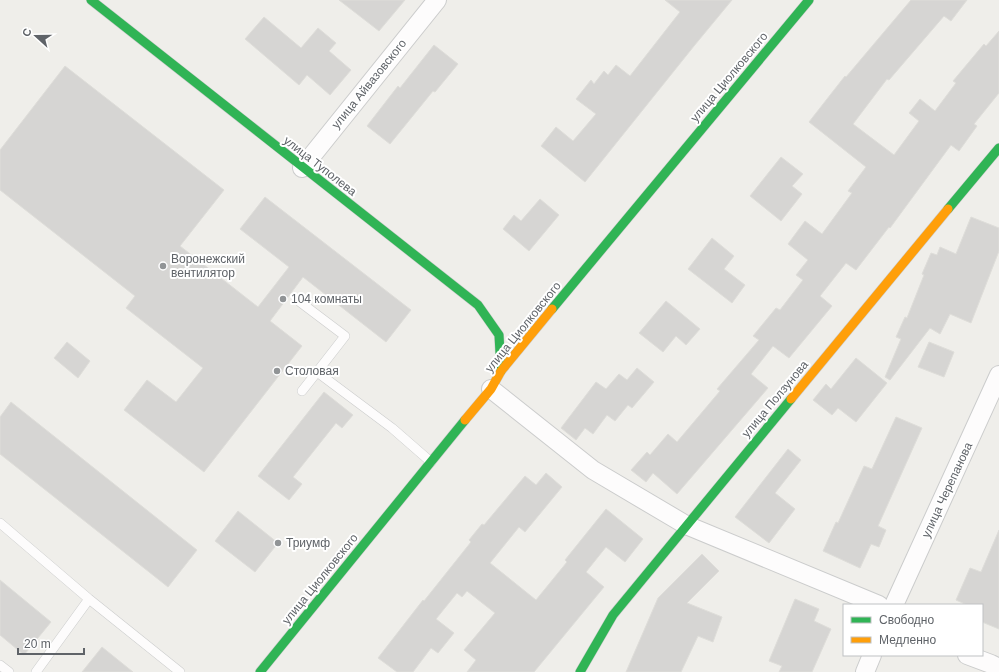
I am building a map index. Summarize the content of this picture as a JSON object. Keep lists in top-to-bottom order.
{
  "streets": {
    "street": [
      "улица Циолковского",
      "улица Айвазовского",
      "улица Туполева",
      "улица Ползунова",
      "улица Черепанова"
    ]
  },
  "crossings": [
    ["улица Циолковского", "улица Туполева"],
    ["улица Айвазовского", "улица Туполева"]
  ],
  "places": [
    "Воронежский вентилятор",
    "104 комнаты",
    "Столовая",
    "Триумф"
  ],
  "legend": ["Свободно", "Медленно"],
  "scale_bar": "20 m",
  "north": "left"
}
